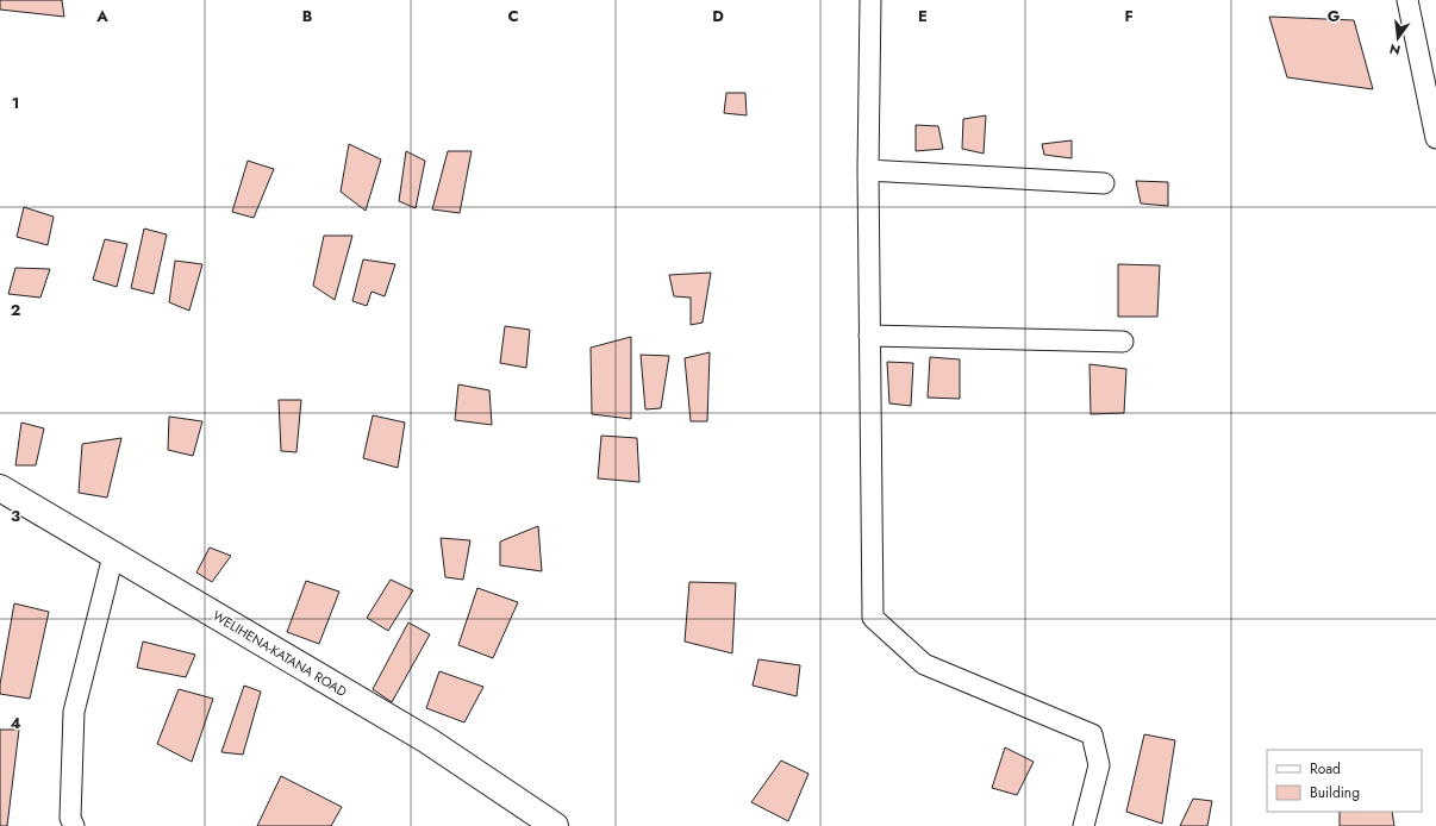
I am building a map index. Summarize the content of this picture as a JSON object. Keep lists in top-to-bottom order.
{
  "streets": {
    "main road": ["WELIHENA-KATANA ROAD"]
  },
  "legend": ["Road", "Building"],
  "north": "bottom",
  "grid": {
    "columns": [
      "A",
      "B",
      "C",
      "D",
      "E",
      "F",
      "G"
    ],
    "rows": [
      "1",
      "2",
      "3",
      "4"
    ]
  }
}
